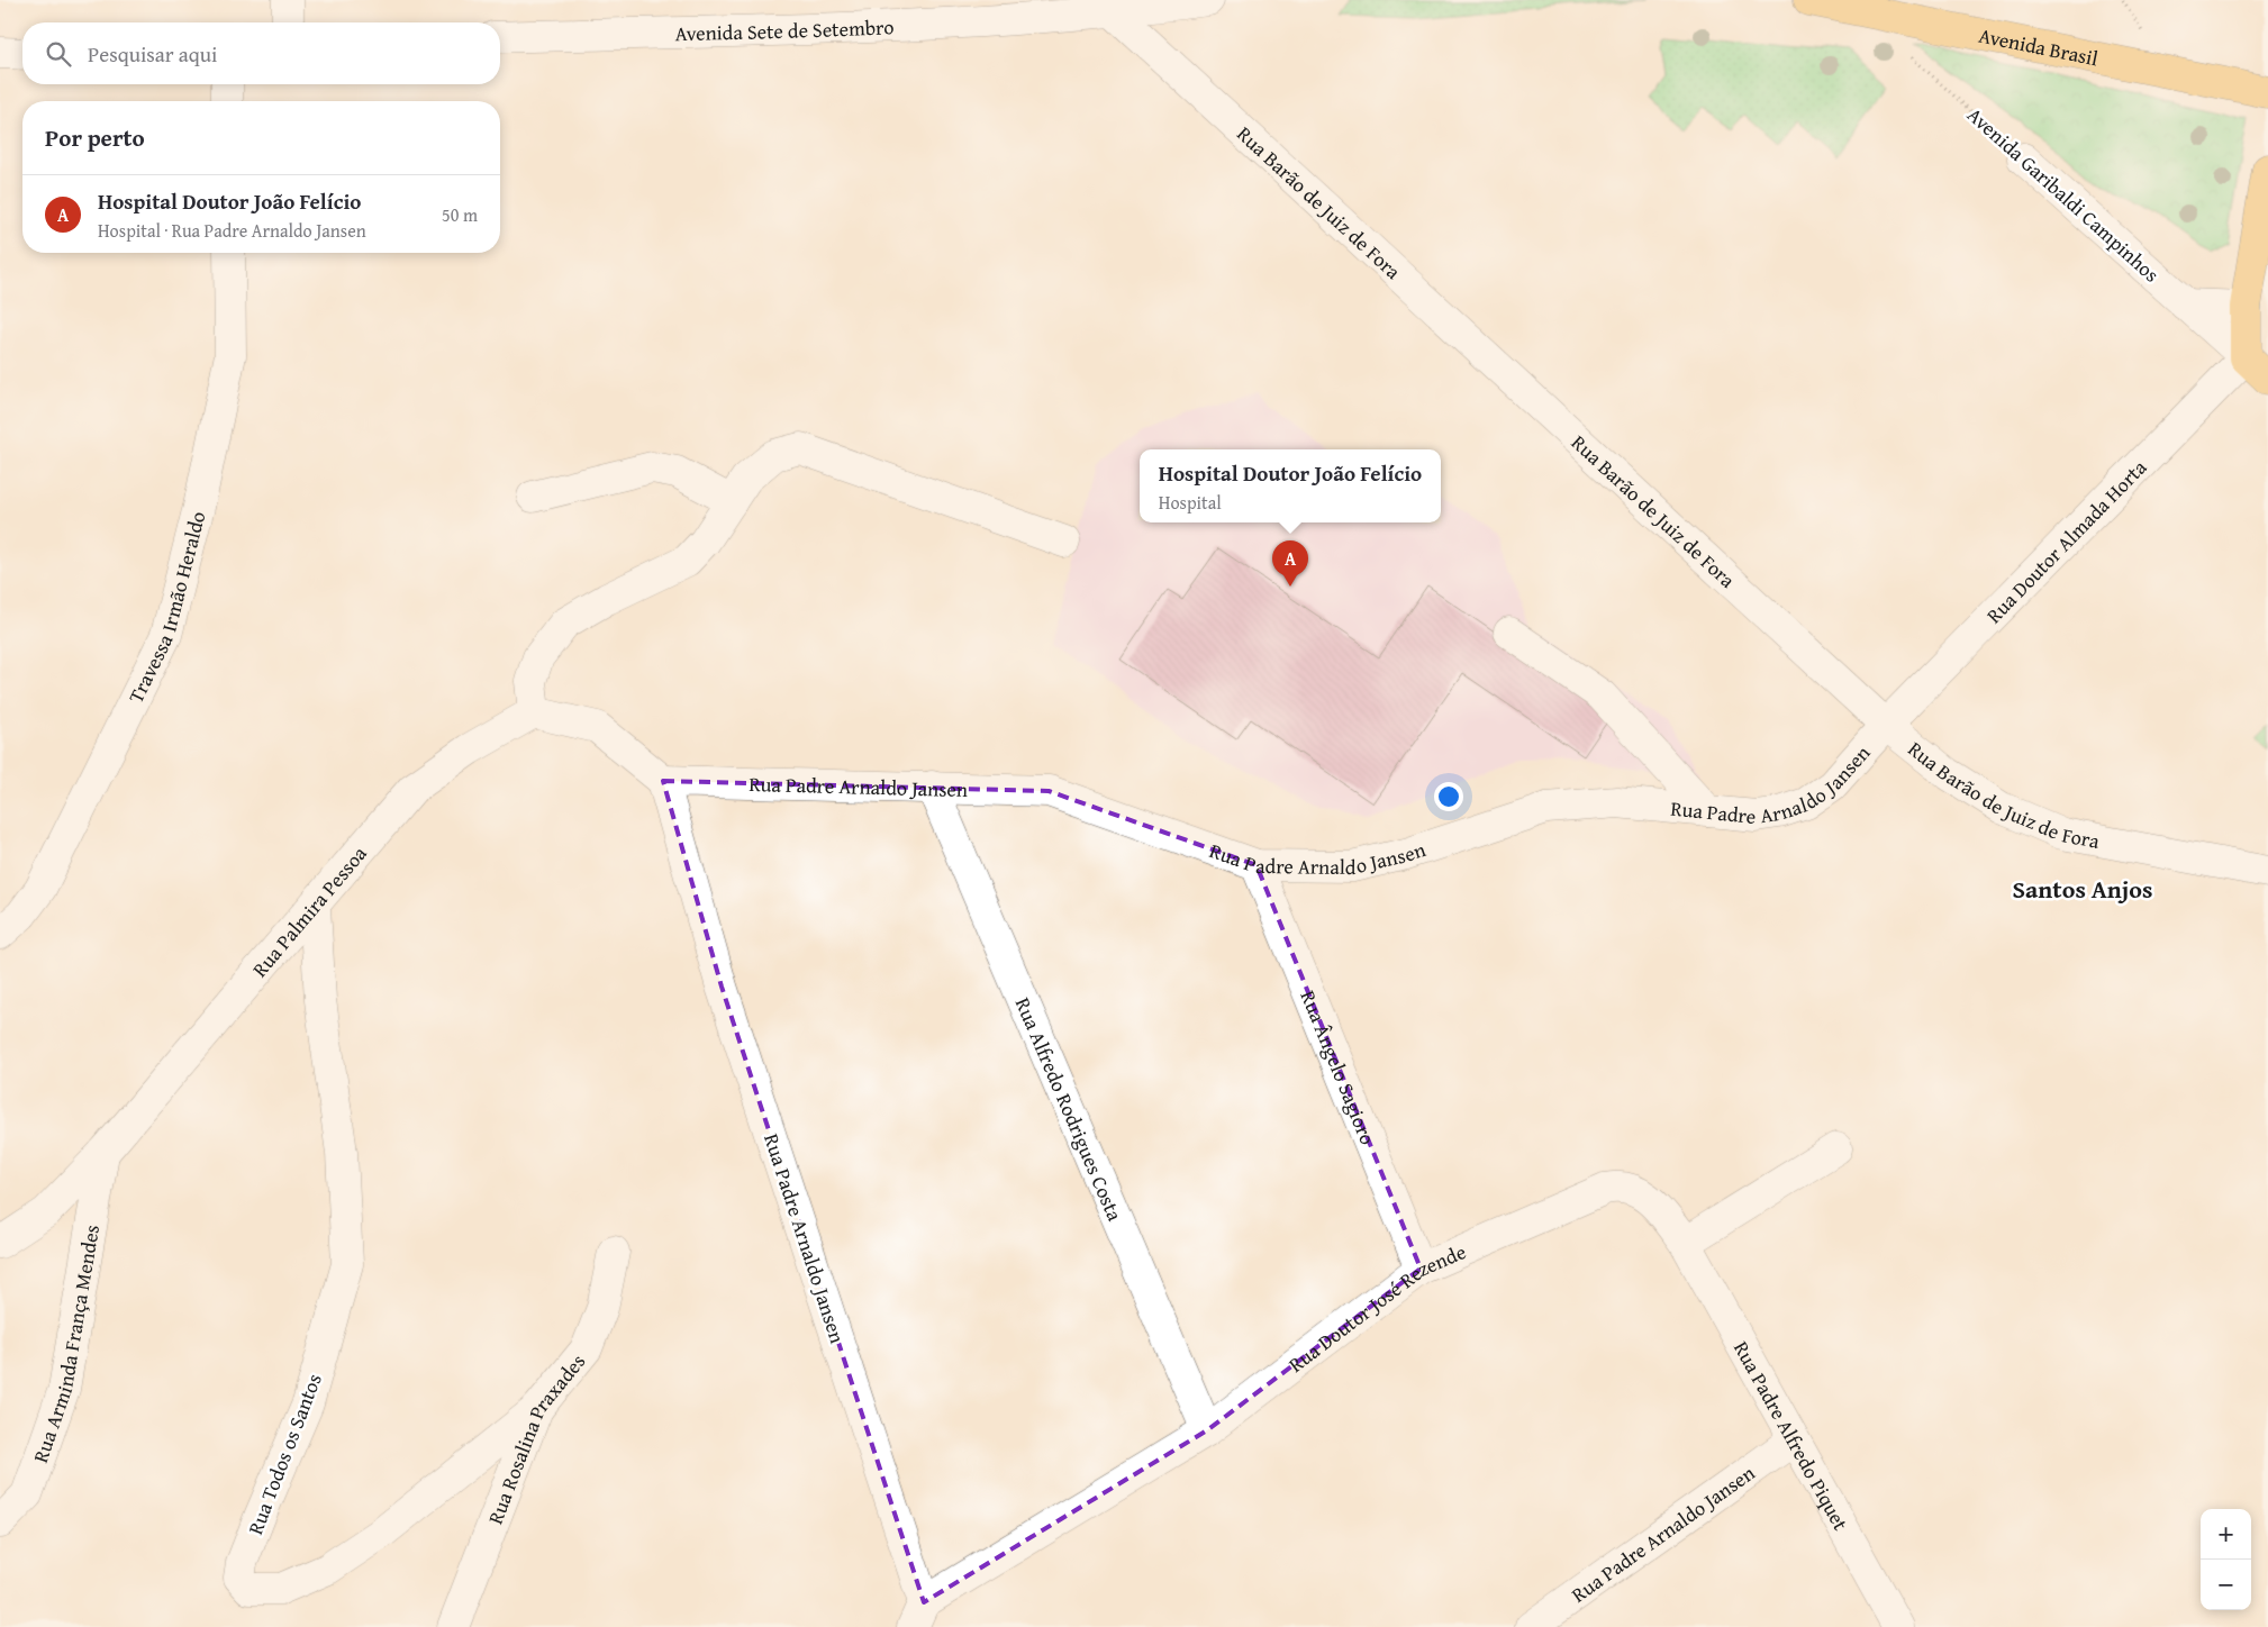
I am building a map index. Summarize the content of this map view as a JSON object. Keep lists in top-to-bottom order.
{
  "streets": {
    "main road": ["Avenida Brasil", "Avenida Garibaldi Campinhos"],
    "street": [
      "Avenida Sete de Setembro",
      "Rua Barão de Juiz de Fora",
      "Rua Doutor Almada Horta",
      "Travessa Irmão Heraldo",
      "Rua Padre Arnaldo Jansen",
      "Rua Palmira Pessoa",
      "Rua Ângelo Sagioro",
      "Rua Alfredo Rodrigues Costa",
      "Rua Doutor José Rezende",
      "Rua Arminda França Mendes",
      "Rua Padre Alfredo Piquet",
      "Rua Rosalina Praxades",
      "Rua Todos os Santos"
    ]
  },
  "crossings": [
    ["Avenida Sete de Setembro", "Rua Barão de Juiz de Fora"],
    ["Avenida Garibaldi Campinhos", "Rua Doutor Almada Horta"],
    ["Rua Barão de Juiz de Fora", "Rua Doutor Almada Horta"],
    ["Rua Barão de Juiz de Fora", "Rua Padre Arnaldo Jansen"],
    ["Rua Doutor Almada Horta", "Rua Padre Arnaldo Jansen"],
    ["Rua Padre Arnaldo Jansen", "Rua Ângelo Sagioro"],
    ["Rua Padre Arnaldo Jansen", "Rua Alfredo Rodrigues Costa"],
    ["Rua Padre Arnaldo Jansen", "Rua Doutor José Rezende"],
    ["Rua Padre Arnaldo Jansen", "Rua Padre Alfredo Piquet"],
    ["Rua Palmira Pessoa", "Rua Arminda França Mendes"],
    ["Rua Palmira Pessoa", "Rua Todos os Santos"],
    ["Rua Ângelo Sagioro", "Rua Doutor José Rezende"],
    ["Rua Alfredo Rodrigues Costa", "Rua Doutor José Rezende"],
    ["Rua Doutor José Rezende", "Rua Padre Alfredo Piquet"],
    ["Rua Rosalina Praxades", "Rua Todos os Santos"]
  ],
  "districts": ["Santos Anjos"],
  "page": {
    "search": "Pesquisar aqui",
    "heading": "Por perto",
    "list": [
      {
        "mark": "A",
        "name": "Hospital Doutor João Felício",
        "note": "Hospital · Rua Padre Arnaldo Jansen",
        "value": "50 m"
      }
    ],
    "popup": ["Hospital Doutor João Felício", "Hospital"],
    "pins": "A",
    "map_buttons": ["+", "−"]
  }
}
